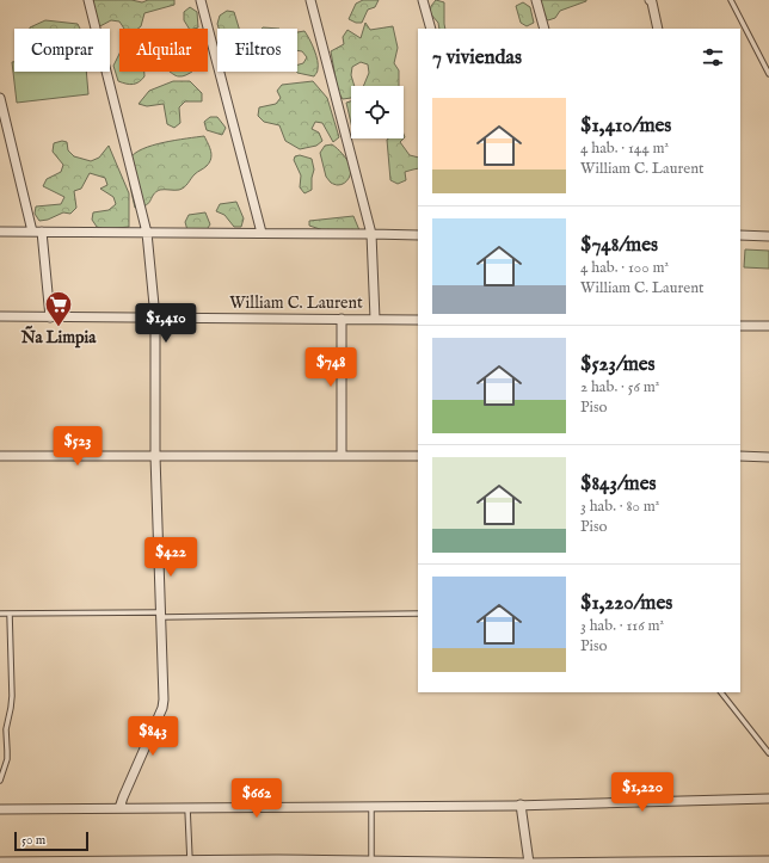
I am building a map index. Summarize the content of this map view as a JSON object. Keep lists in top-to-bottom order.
{
  "streets": {
    "street": ["William C. Laurent"]
  },
  "places": {
    "supermarket": ["Ña Limpia"]
  },
  "scale_bar": "50 m",
  "page": {
    "chip": ["Comprar", "Alquilar", "Filtros"],
    "heading": "7 viviendas",
    "list": [
      {
        "name": "$1,410/mes",
        "note": "4 hab. · 144 m² · William C. Laurent"
      },
      {
        "name": "$748/mes",
        "note": "4 hab. · 100 m² · William C. Laurent"
      },
      {
        "name": "$523/mes",
        "note": "2 hab. · 56 m² · Piso"
      },
      {
        "name": "$843/mes",
        "note": "3 hab. · 80 m² · Piso"
      },
      {
        "name": "$1,220/mes",
        "note": "3 hab. · 116 m² · Piso"
      }
    ],
    "price": [
      "$1,410",
      "$748",
      "$523",
      "$422",
      "$843",
      "$1,220",
      "$662"
    ],
    "scale": "50 m"
  }
}
